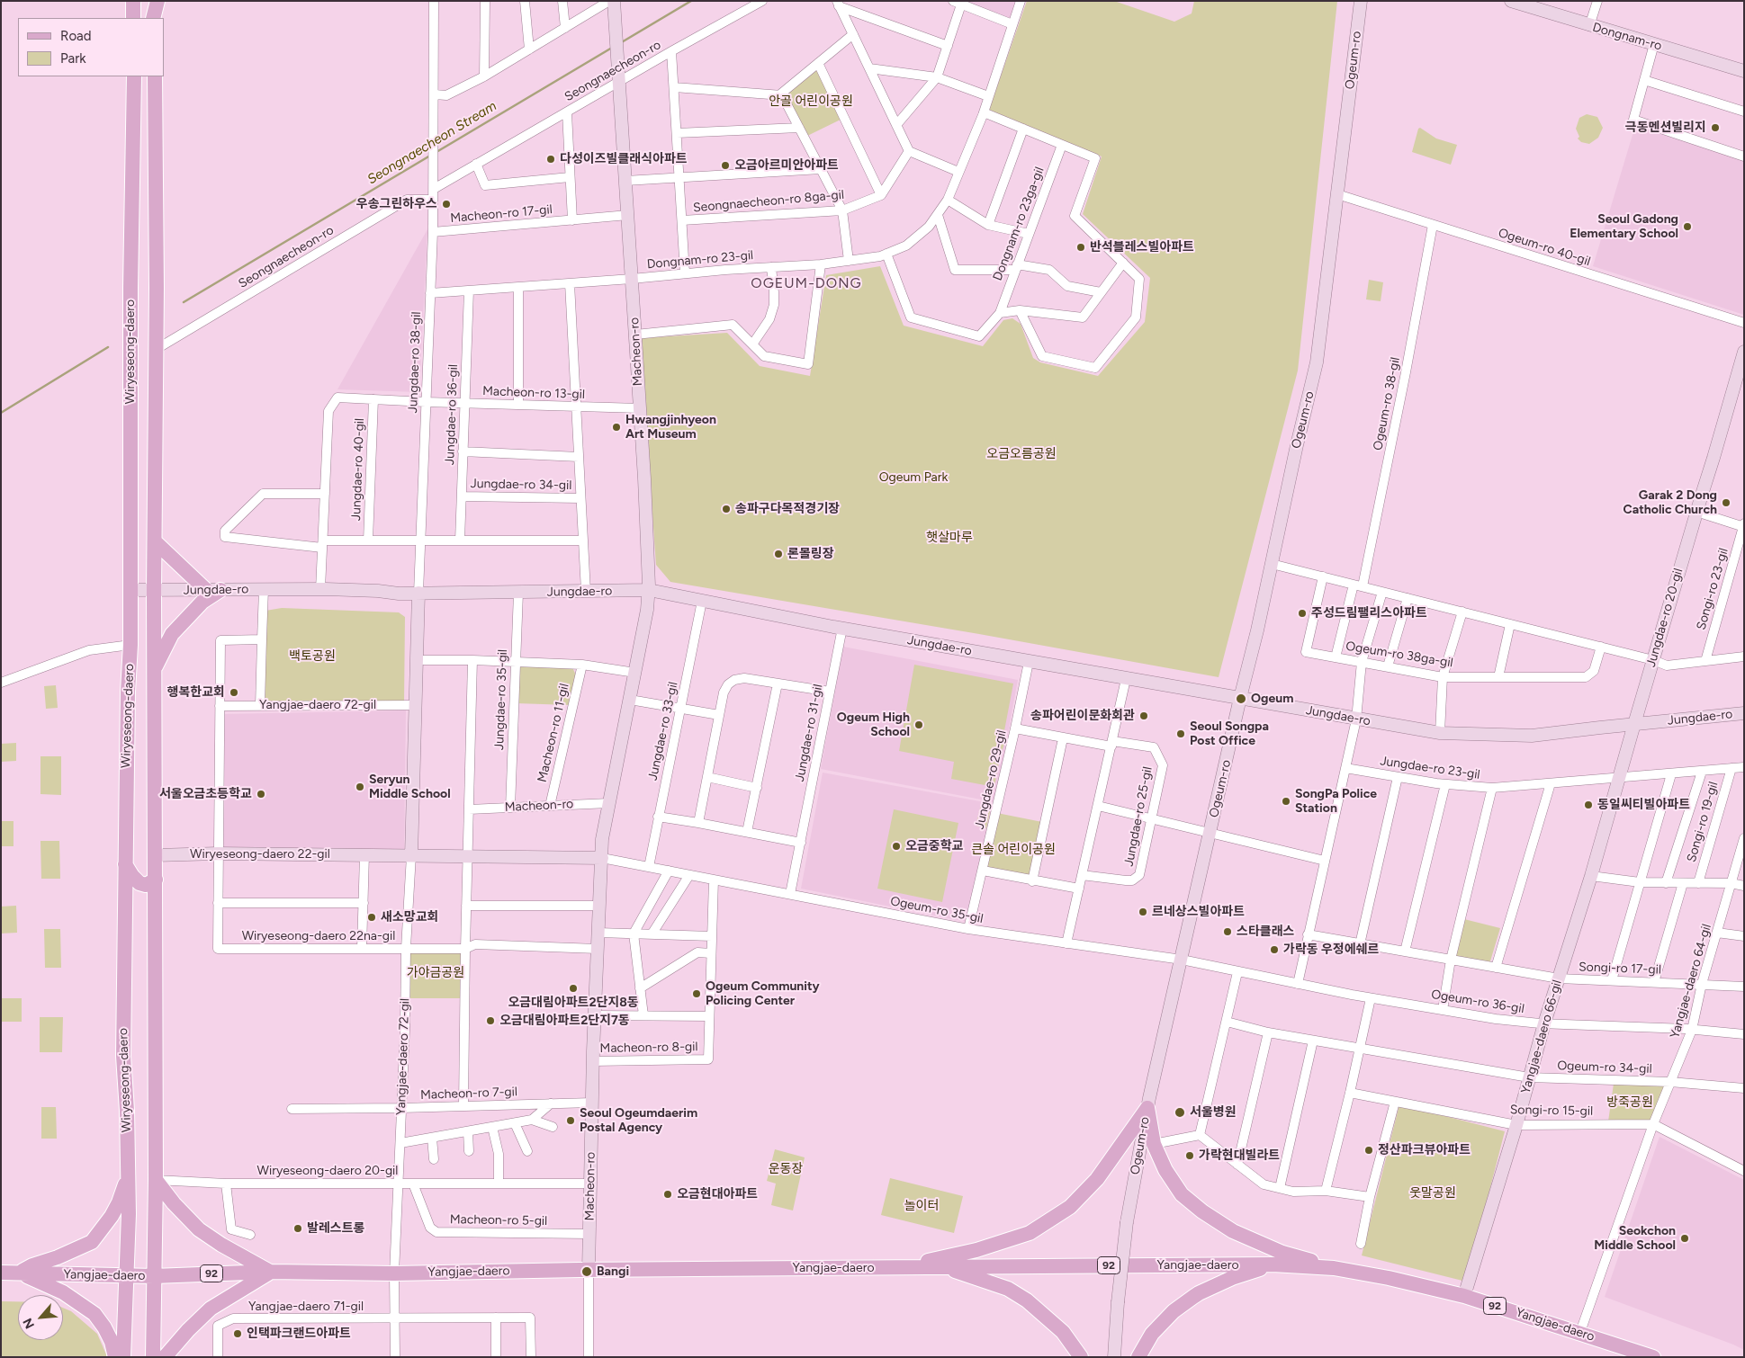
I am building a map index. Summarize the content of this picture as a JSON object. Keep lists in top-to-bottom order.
{
  "streets": {
    "main road": [
      "Dongnam-ro",
      "Ogeum-ro",
      "Wiryeseong-daero",
      "Macheon-ro",
      "Jungdae-ro",
      "Jungdae-ro 20-gil",
      "Yangjae-daero 72-gil",
      "Wiryeseong-daero 22-gil",
      "Yangjae-daero 66-gil",
      "92",
      "Yangjae-daero"
    ],
    "street": [
      "Seongnaecheon-ro",
      "Seongnaecheon-ro 8ga-gil",
      "Macheon-ro 17-gil",
      "Dongnam-ro 23ga-gil",
      "Ogeum-ro 40-gil",
      "Dongnam-ro 23-gil",
      "Jungdae-ro 38-gil",
      "Macheon-ro 13-gil",
      "Ogeum-ro 38-gil",
      "Jungdae-ro 36-gil",
      "Jungdae-ro 40-gil",
      "Jungdae-ro 34-gil",
      "Songi-ro 23-gil",
      "Ogeum-ro 38ga-gil",
      "Jungdae-ro 35-gil",
      "Jungdae-ro 33-gil",
      "Macheon-ro 11-gil",
      "Jungdae-ro 31-gil",
      "Jungdae-ro 23-gil",
      "Jungdae-ro 29-gil",
      "Jungdae-ro 25-gil",
      "Songi-ro 19-gil",
      "Ogeum-ro 35-gil",
      "Wiryeseong-daero 22na-gil",
      "Songi-ro 17-gil",
      "Yangjae-daero 64-gil",
      "Ogeum-ro 36-gil",
      "Macheon-ro 8-gil",
      "Ogeum-ro 34-gil",
      "Macheon-ro 7-gil",
      "Songi-ro 15-gil",
      "Wiryeseong-daero 20-gil",
      "Macheon-ro 5-gil",
      "Yangjae-daero 71-gil"
    ]
  },
  "crossings": [
    ["Ogeum-ro", "Ogeum-ro 40-gil"],
    ["Ogeum-ro", "Jungdae-ro"],
    ["Ogeum-ro", "Jungdae-ro 25-gil"],
    ["Ogeum-ro", "Ogeum-ro 35-gil"],
    ["Ogeum-ro", "Ogeum-ro 36-gil"],
    ["Seongnaecheon-ro", "Wiryeseong-daero"],
    ["Seongnaecheon-ro", "Macheon-ro"],
    ["Seongnaecheon-ro", "Jungdae-ro 38-gil"],
    ["Macheon-ro 17-gil", "Macheon-ro"],
    ["Macheon-ro 17-gil", "Jungdae-ro 38-gil"],
    ["Dongnam-ro 23ga-gil", "Dongnam-ro 23-gil"],
    ["Ogeum-ro 40-gil", "Ogeum-ro 38-gil"],
    ["Dongnam-ro 23-gil", "Macheon-ro"],
    ["Dongnam-ro 23-gil", "Jungdae-ro 38-gil"],
    ["Dongnam-ro 23-gil", "Jungdae-ro 36-gil"],
    ["Dongnam-ro 23-gil", "Jungdae-ro 34-gil"],
    ["Wiryeseong-daero", "Jungdae-ro"],
    ["Wiryeseong-daero", "Wiryeseong-daero 22-gil"],
    ["Wiryeseong-daero", "Wiryeseong-daero 20-gil"],
    ["Wiryeseong-daero", "Yangjae-daero"],
    ["Macheon-ro", "Macheon-ro 13-gil"],
    ["Macheon-ro", "Jungdae-ro"],
    ["Macheon-ro", "Jungdae-ro 35-gil"],
    ["Macheon-ro", "Macheon-ro 11-gil"],
    ["Macheon-ro", "Wiryeseong-daero 22-gil"],
    ["Macheon-ro", "Ogeum-ro 35-gil"],
    ["Macheon-ro", "Macheon-ro 8-gil"],
    ["Macheon-ro", "Macheon-ro 7-gil"],
    ["Macheon-ro", "Wiryeseong-daero 20-gil"],
    ["Macheon-ro", "Macheon-ro 5-gil"],
    ["Macheon-ro", "Yangjae-daero"],
    ["Jungdae-ro 38-gil", "Macheon-ro 13-gil"],
    ["Jungdae-ro 38-gil", "Jungdae-ro"],
    ["Jungdae-ro 38-gil", "Yangjae-daero 72-gil"],
    ["Macheon-ro 13-gil", "Jungdae-ro 36-gil"],
    ["Macheon-ro 13-gil", "Jungdae-ro 34-gil"],
    ["Ogeum-ro 38-gil", "Ogeum-ro 38ga-gil"],
    ["Jungdae-ro 36-gil", "Jungdae-ro 34-gil"],
    ["Jungdae-ro 34-gil", "Jungdae-ro"],
    ["Jungdae-ro", "Jungdae-ro 20-gil"],
    ["Jungdae-ro", "Jungdae-ro 35-gil"],
    ["Jungdae-ro", "Yangjae-daero 72-gil"],
    ["Jungdae-ro", "Jungdae-ro 33-gil"],
    ["Jungdae-ro", "Jungdae-ro 31-gil"],
    ["Jungdae-ro", "Jungdae-ro 29-gil"],
    ["Jungdae-ro", "Yangjae-daero 66-gil"],
    ["Jungdae-ro 20-gil", "Yangjae-daero 66-gil"],
    ["Jungdae-ro 35-gil", "Macheon-ro 11-gil"],
    ["Yangjae-daero 72-gil", "Macheon-ro 11-gil"],
    ["Yangjae-daero 72-gil", "Wiryeseong-daero 22-gil"],
    ["Yangjae-daero 72-gil", "Wiryeseong-daero 22na-gil"],
    ["Yangjae-daero 72-gil", "Macheon-ro 7-gil"],
    ["Yangjae-daero 72-gil", "Wiryeseong-daero 20-gil"],
    ["Yangjae-daero 72-gil", "Yangjae-daero"],
    ["Jungdae-ro 33-gil", "Ogeum-ro 35-gil"],
    ["Jungdae-ro 31-gil", "Ogeum-ro 35-gil"],
    ["Jungdae-ro 23-gil", "Yangjae-daero 66-gil"],
    ["Jungdae-ro 29-gil", "Jungdae-ro 25-gil"],
    ["Jungdae-ro 29-gil", "Ogeum-ro 35-gil"],
    ["Wiryeseong-daero 22-gil", "Ogeum-ro 35-gil"],
    ["Wiryeseong-daero 22-gil", "Wiryeseong-daero 22na-gil"],
    ["Ogeum-ro 35-gil", "Ogeum-ro 36-gil"],
    ["Ogeum-ro 35-gil", "Macheon-ro 8-gil"],
    ["Songi-ro 17-gil", "Yangjae-daero 64-gil"],
    ["Songi-ro 17-gil", "Yangjae-daero 66-gil"],
    ["Yangjae-daero 64-gil", "Ogeum-ro 36-gil"],
    ["Yangjae-daero 64-gil", "Ogeum-ro 34-gil"],
    ["Yangjae-daero 64-gil", "Songi-ro 15-gil"],
    ["Yangjae-daero 64-gil", "Yangjae-daero"],
    ["Ogeum-ro 36-gil", "Yangjae-daero 66-gil"],
    ["Yangjae-daero 66-gil", "Ogeum-ro 34-gil"],
    ["Yangjae-daero 66-gil", "Songi-ro 15-gil"],
    ["Yangjae-daero 66-gil", "Yangjae-daero"],
    ["Wiryeseong-daero 20-gil", "Macheon-ro 5-gil"]
  ],
  "districts": ["OGEUM-DONG"],
  "water": ["Seongnaecheon Stream"],
  "parks": [
    "안골 어린이공원",
    "오금오름공원",
    "Ogeum Park",
    "햇살마루",
    "백토공원",
    "큰솔 어린이공원",
    "가야금공원",
    "방죽공원",
    "운동장",
    "웃말공원",
    "놀이터"
  ],
  "places": [
    "극동멘션빌리지",
    "다성이즈빌클래식아파트",
    "오금아르미안아파트",
    "우송그린하우스",
    "Seoul Gadong Elementary School",
    "반석블레스빌아파트",
    "Hwangjinhyeon Art Museum",
    "Garak 2 Dong Catholic Church",
    "송파구다목적경기장",
    "론볼링장",
    "주성드림팰리스아파트",
    "행복한교회",
    "Ogeum",
    "송파어린이문화회관",
    "Ogeum High School",
    "Seoul Songpa Post Office",
    "Seryun Middle School",
    "서울오금초등학교",
    "SongPa Police Station",
    "동일씨티빌아파트",
    "오금중학교",
    "르네상스빌아파트",
    "새소망교회",
    "스타클래스",
    "가락동 우정에쉐르",
    "오금대림아파트2단지8동",
    "Ogeum Community Policing Center",
    "오금대림아파트2단지7동",
    "서울병원",
    "Seoul Ogeumdaerim Postal Agency",
    "정산파크뷰아파트",
    "가락현대빌라트",
    "오금현대아파트",
    "발레스트롱",
    "Seokchon Middle School",
    "Bangi",
    "인택파크랜드아파트"
  ],
  "legend": ["Road", "Park"],
  "north": "bottom left"
}
